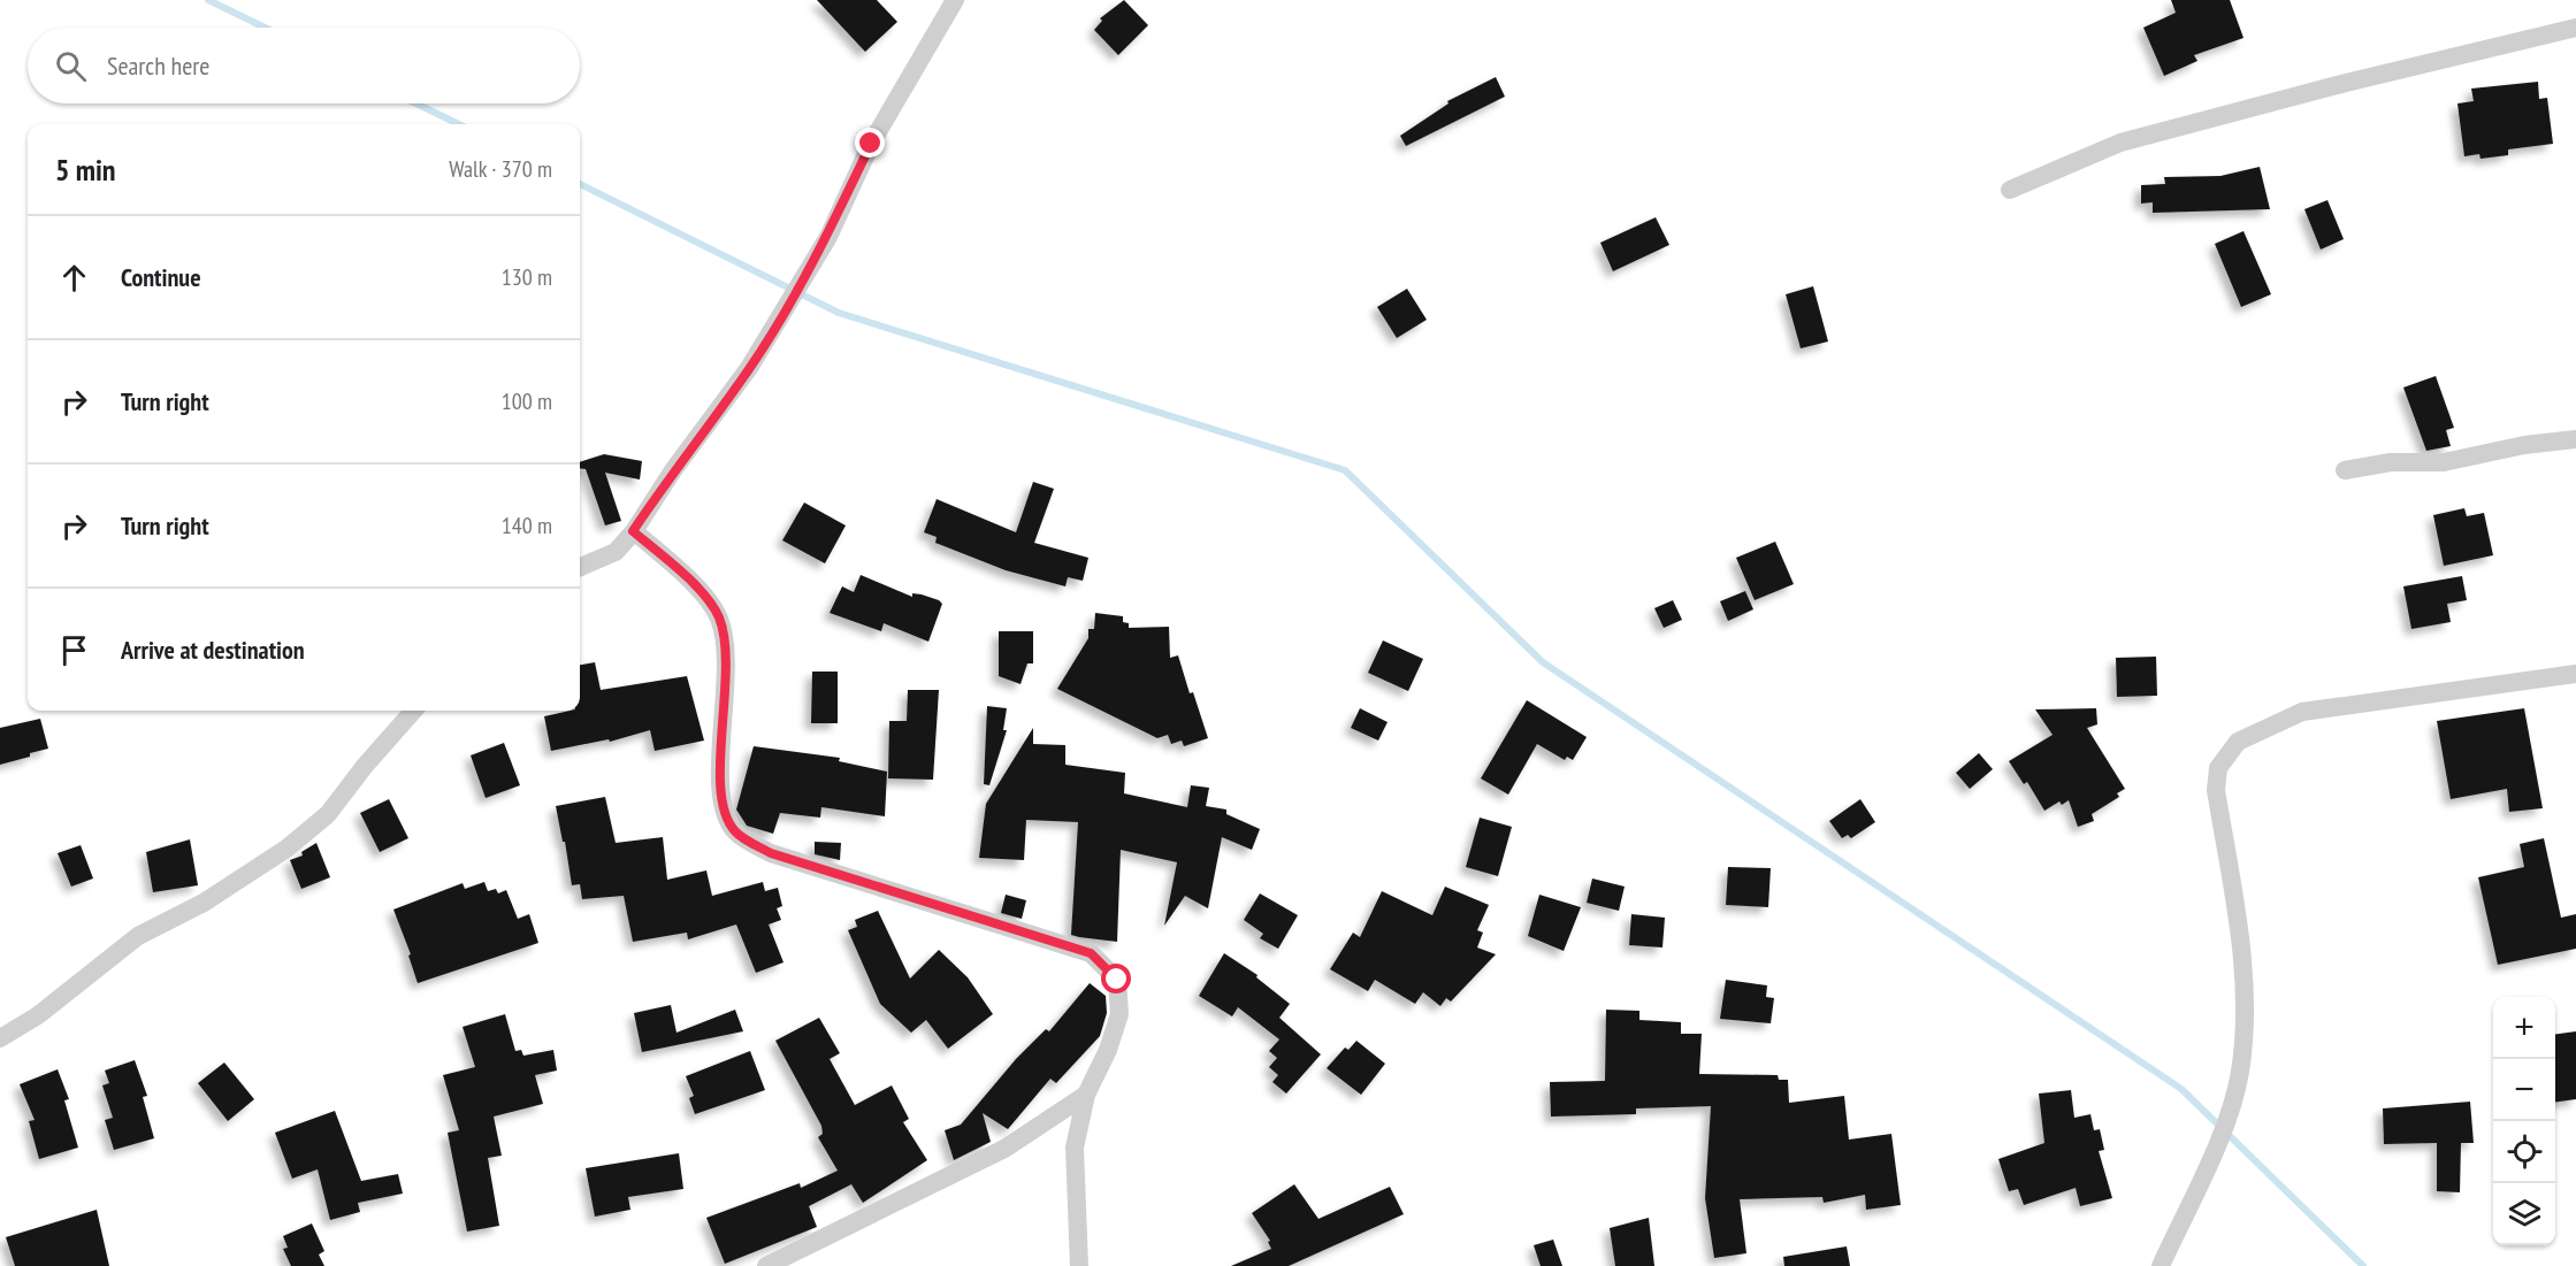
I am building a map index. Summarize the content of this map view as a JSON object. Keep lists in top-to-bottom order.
{
  "page": {
    "search": "Search here",
    "heading": ["5 min", "Walk · 370 m"],
    "list": [
      ["Continue", "130 m"],
      ["Turn right", "100 m"],
      ["Turn right", "140 m"],
      "Arrive at destination"
    ],
    "map_buttons": ["+", "−"]
  }
}
